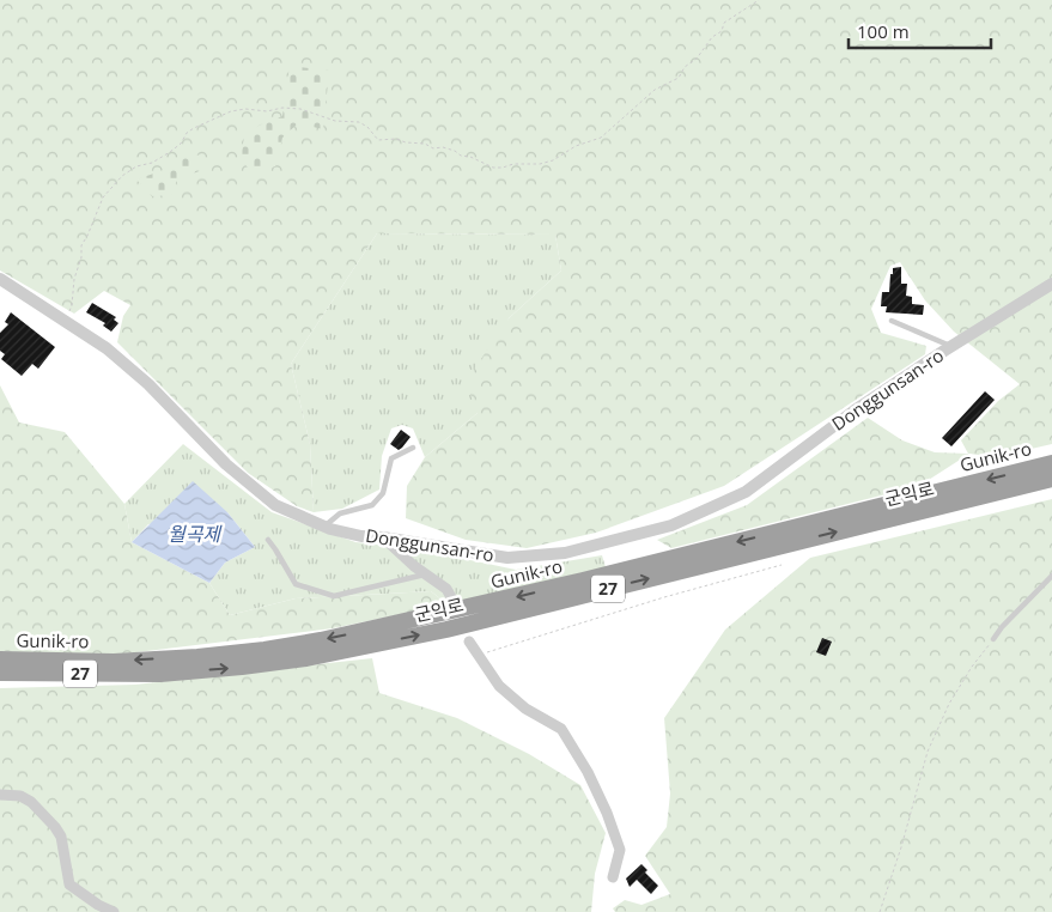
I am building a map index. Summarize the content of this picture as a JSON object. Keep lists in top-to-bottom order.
{
  "streets": {
    "highway": ["Gunik-ro", "군익로", "27"],
    "street": ["Donggunsan-ro"]
  },
  "one_way": ["Gunik-ro", "군익로"],
  "water": ["월곡제"],
  "scale_bar": "100 m"
}
